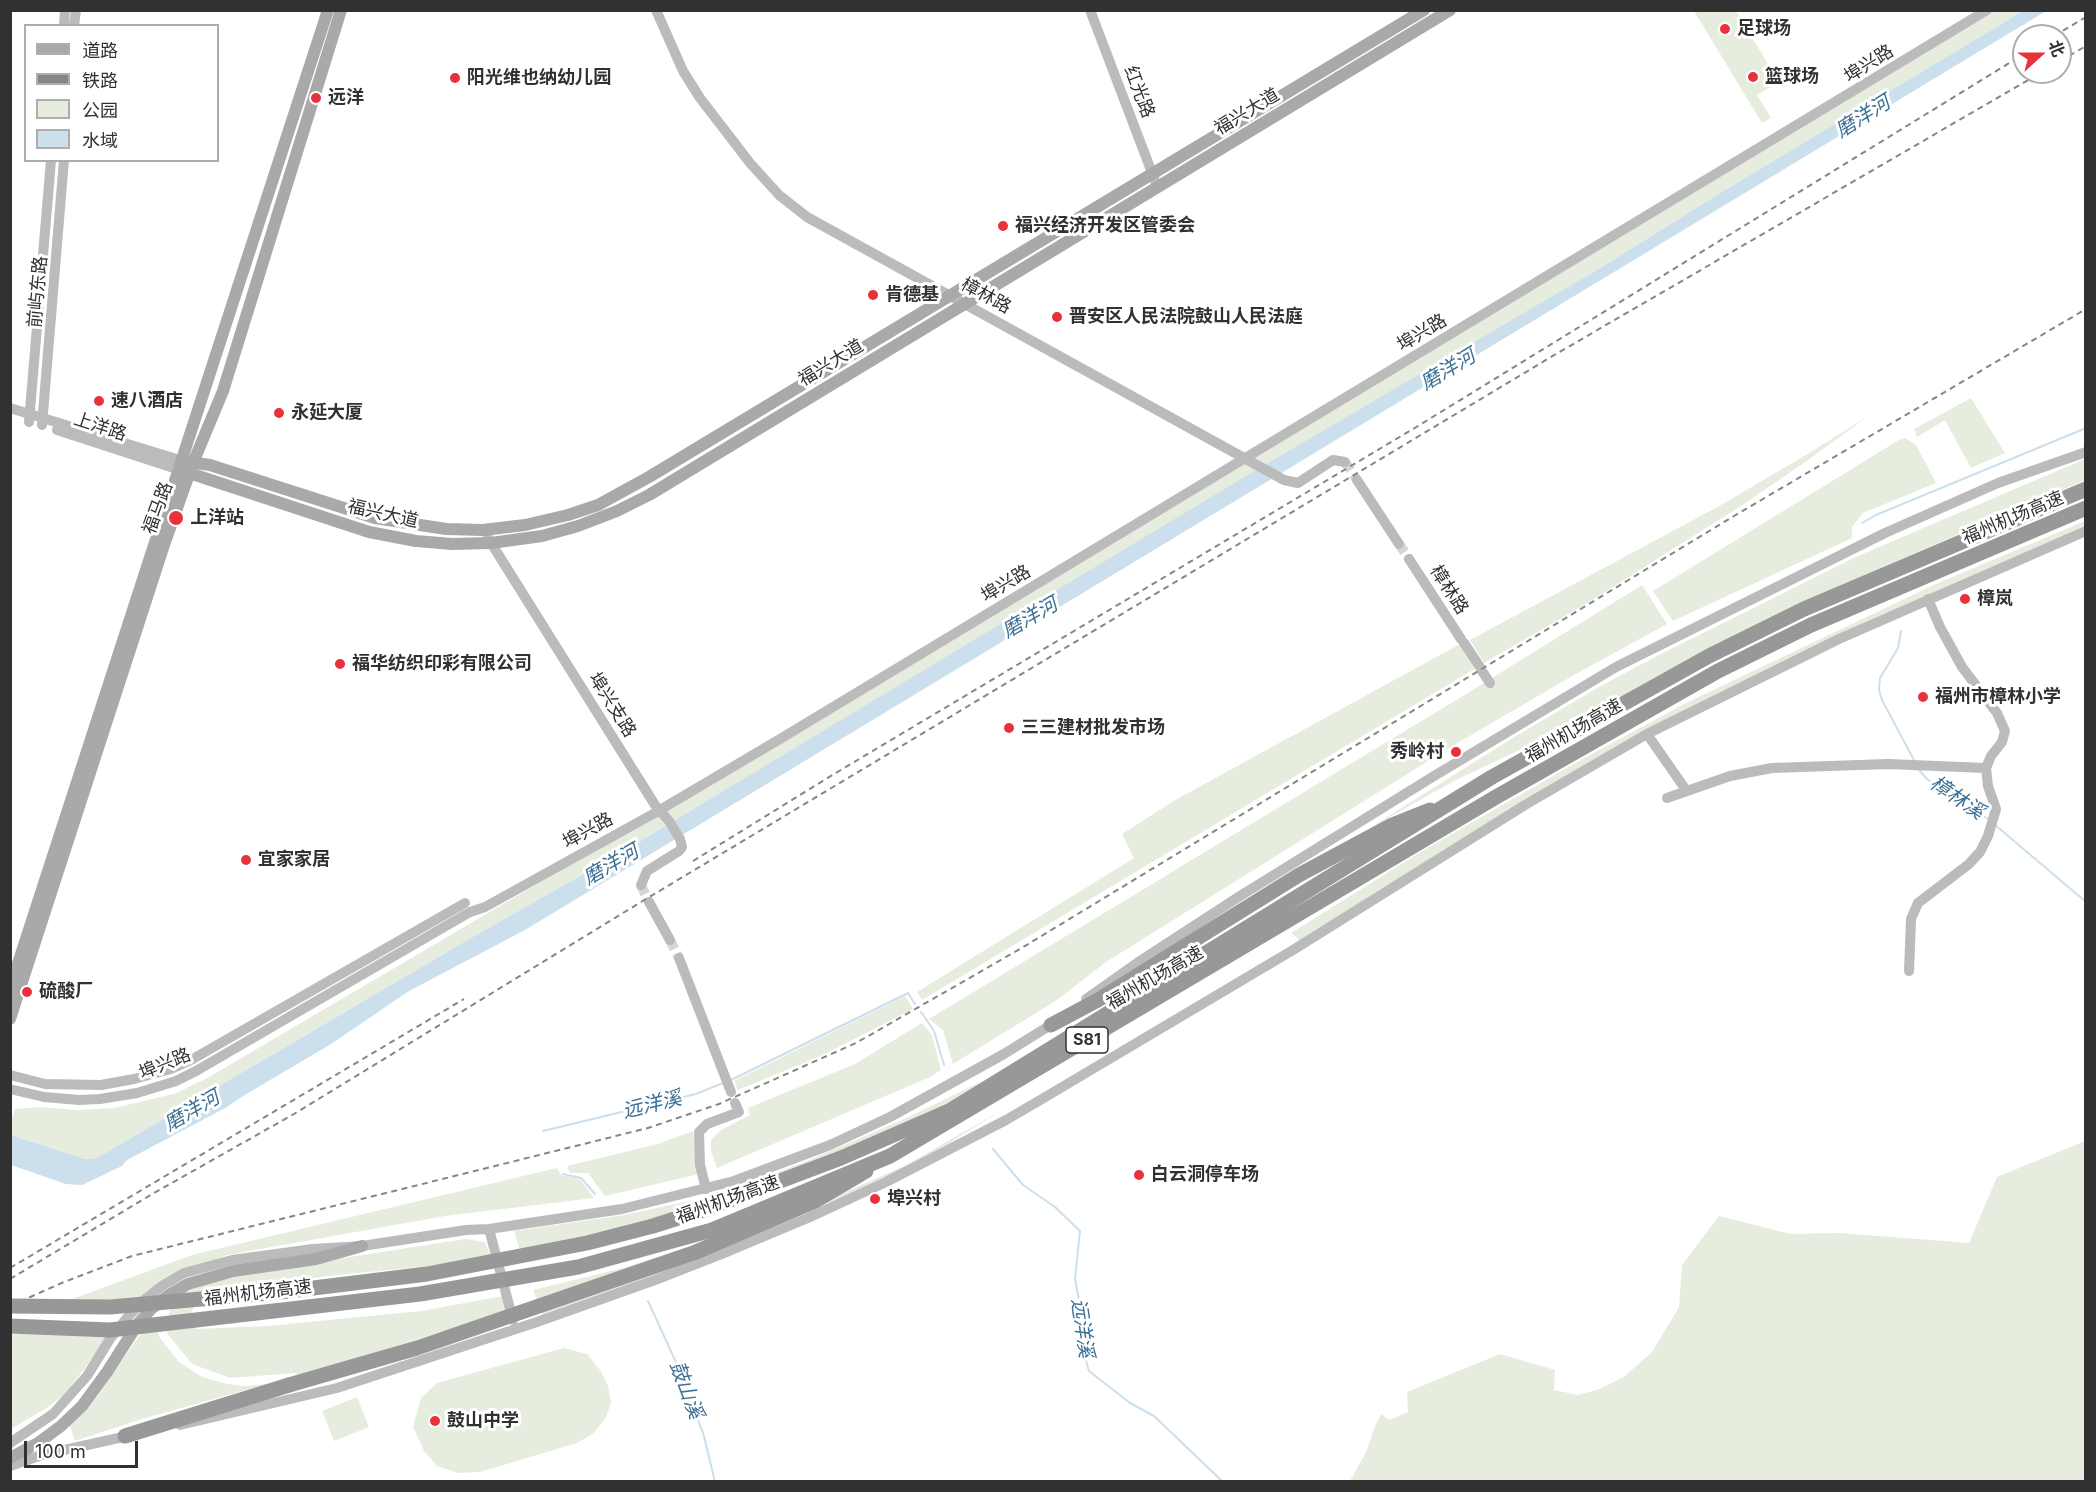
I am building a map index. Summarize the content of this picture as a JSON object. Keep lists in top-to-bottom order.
{
  "streets": {
    "highway": ["福州机场高速", "S81"],
    "main road": ["福兴大道", "福马路"],
    "street": [
      "埠兴路",
      "红光路",
      "前屿东路",
      "樟林路",
      "上洋路",
      "埠兴支路"
    ]
  },
  "crossings": [
    ["埠兴路", "樟林路"],
    ["埠兴路", "埠兴支路"],
    ["红光路", "福兴大道"],
    ["福兴大道", "樟林路"],
    ["福兴大道", "上洋路"],
    ["福兴大道", "福马路"],
    ["福兴大道", "埠兴支路"],
    ["前屿东路", "上洋路"],
    ["上洋路", "福马路"]
  ],
  "water": [
    "磨洋河",
    "樟林溪",
    "远洋溪",
    "鼓山溪"
  ],
  "places": [
    "足球场",
    "篮球场",
    "阳光维也纳幼儿园",
    "远洋",
    "福兴经济开发区管委会",
    "肯德基",
    "晋安区人民法院鼓山人民法庭",
    "速八酒店",
    "永延大厦",
    "上洋站",
    "樟岚",
    "福华纺织印彩有限公司",
    "福州市樟林小学",
    "三三建材批发市场",
    "秀岭村",
    "宜家家居",
    "硫酸厂",
    "白云洞停车场",
    "埠兴村",
    "鼓山中学"
  ],
  "legend": [
    "道路",
    "铁路",
    "公园",
    "水域"
  ],
  "scale_bar": "100 m",
  "north": "right"
}
